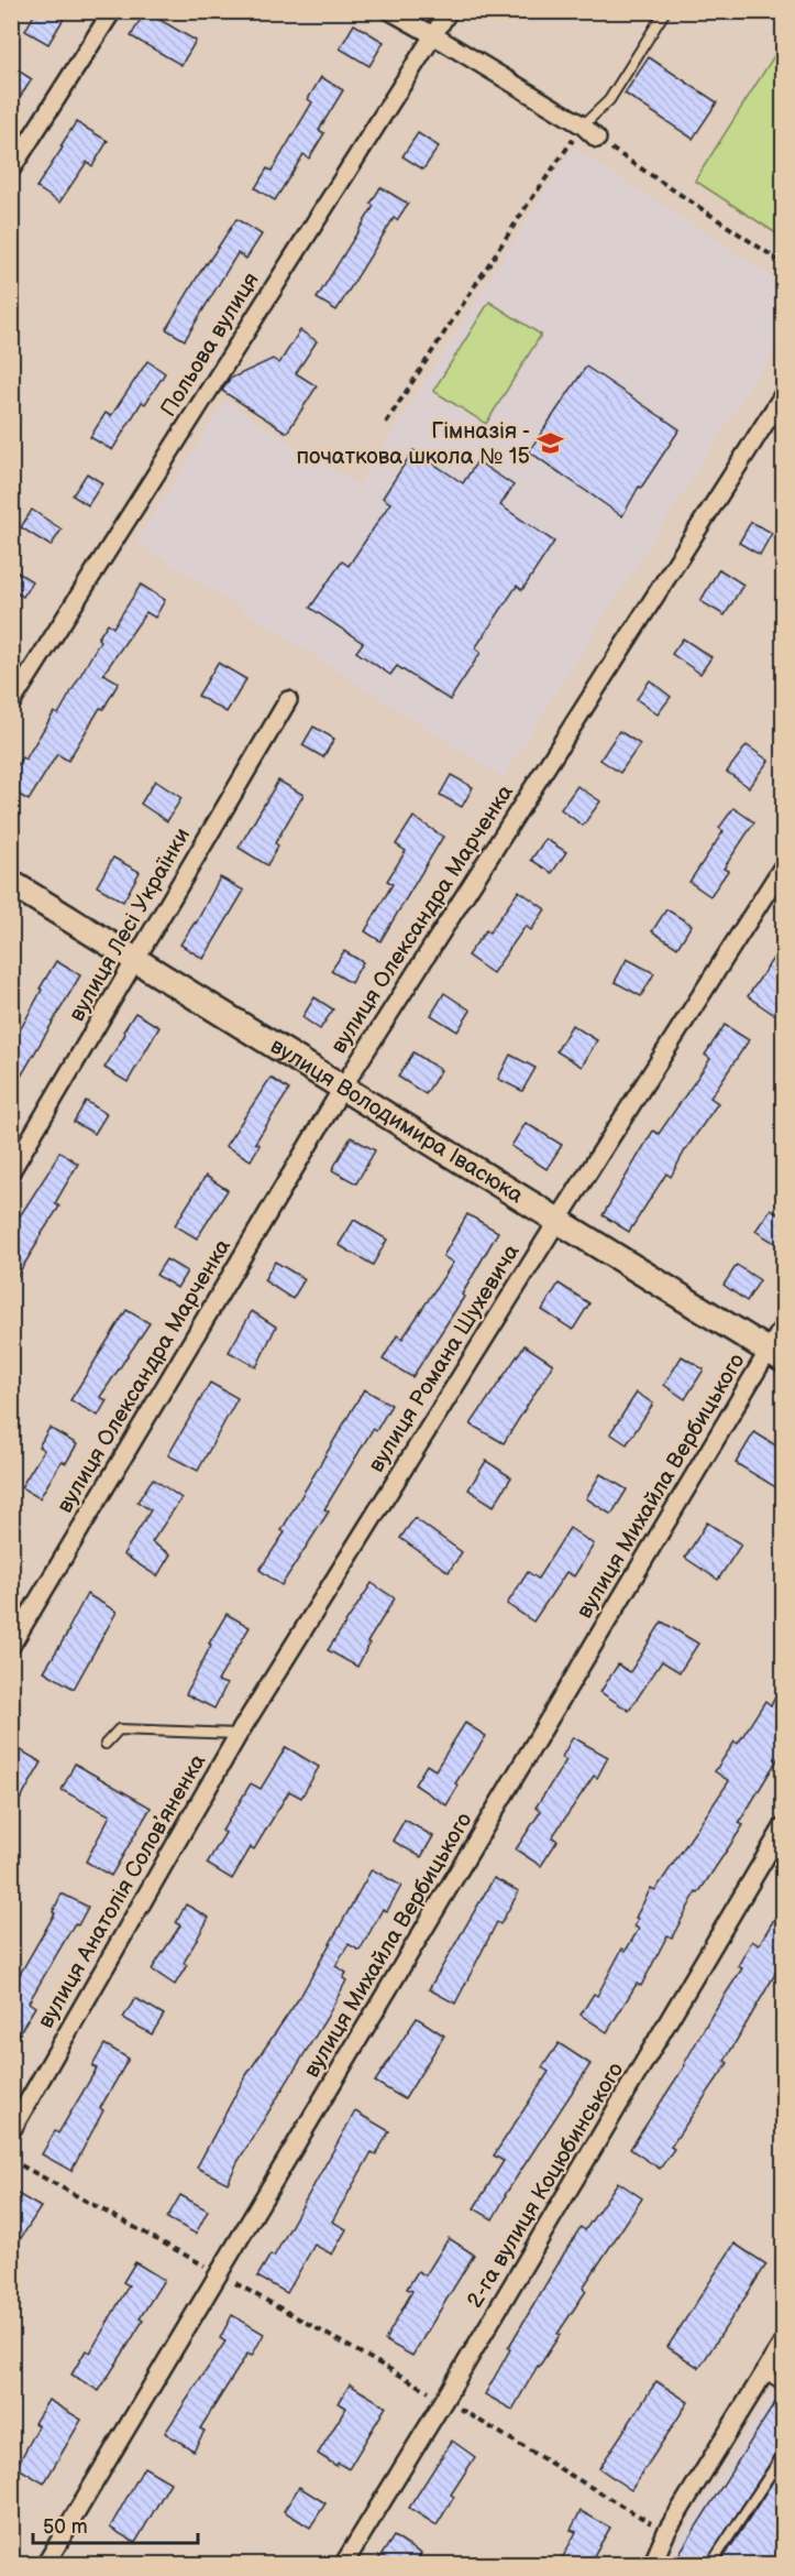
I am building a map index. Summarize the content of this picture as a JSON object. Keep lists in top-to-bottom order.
{
  "streets": {
    "street": [
      "Польова вулиця",
      "вулиця Олександра Марченка",
      "вулиця Лесі Українки",
      "вулиця Володимира Івасюка",
      "вулиця Романа Шухевича",
      "вулиця Михайла Вербицького",
      "вулиця Анатолія Соловʼяненка",
      "2-га вулиця Коцюбинського"
    ]
  },
  "crossings": [
    ["вулиця Олександра Марченка", "вулиця Володимира Івасюка"],
    ["вулиця Лесі Українки", "вулиця Володимира Івасюка"],
    ["вулиця Володимира Івасюка", "вулиця Романа Шухевича"],
    ["вулиця Володимира Івасюка", "вулиця Михайла Вербицького"],
    ["вулиця Романа Шухевича", "вулиця Анатолія Соловʼяненка"]
  ],
  "places": {
    "school or university": ["Гімназія - початкова школа № 15"]
  },
  "scale_bar": "50 m"
}
